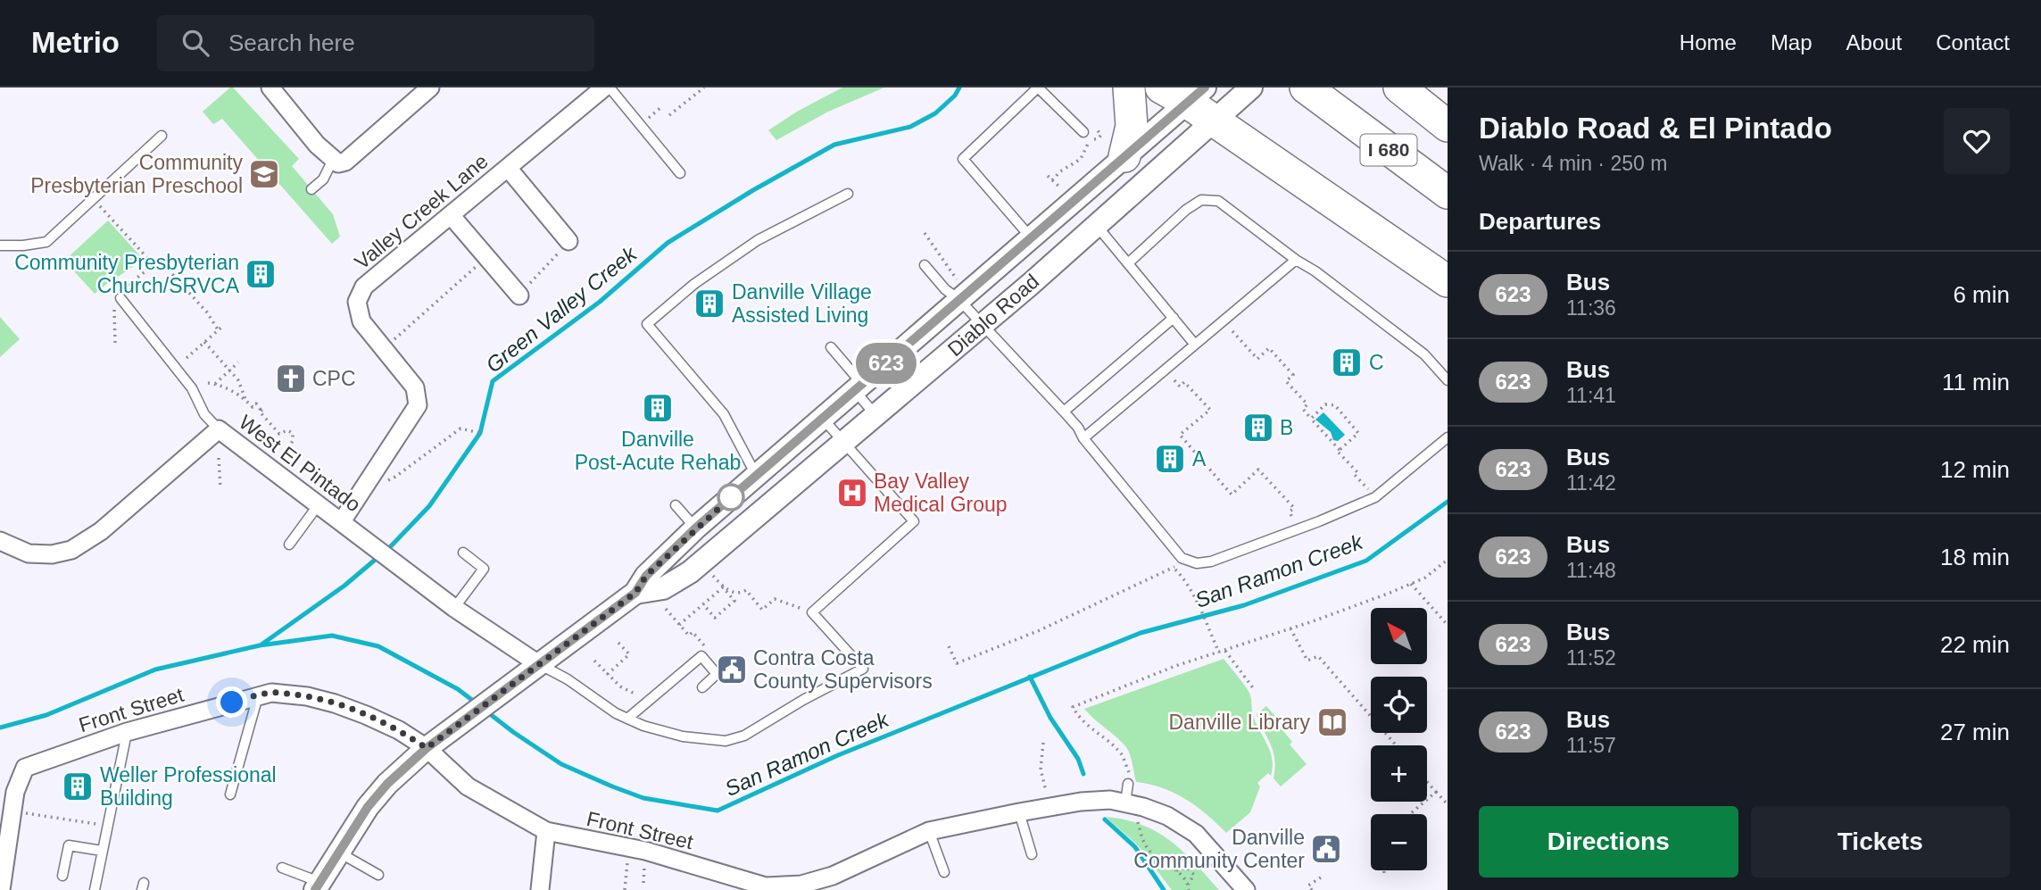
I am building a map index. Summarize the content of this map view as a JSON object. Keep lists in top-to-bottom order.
{
  "streets": {
    "highway": ["I 680"],
    "street": [
      "Valley Creek Lane",
      "Diablo Road",
      "West El Pintado",
      "Front Street"
    ]
  },
  "crossings": [
    ["Valley Creek Lane", "West El Pintado"],
    ["Diablo Road", "West El Pintado"],
    ["Diablo Road", "Front Street"]
  ],
  "water": ["Green Valley Creek", "San Ramon Creek"],
  "places": {
    "school or university": ["Community Presbyterian Preschool"],
    "building": [
      "Community Presbyterian Church/SRVCA",
      "Danville Village Assisted Living",
      "C",
      "Danville Post-Acute Rehab",
      "B",
      "A",
      "Weller Professional Building"
    ],
    "church": ["CPC"],
    "hospital": ["Bay Valley Medical Group"],
    "public building": ["Contra Costa County Supervisors", "Danville Community Center"],
    "library": ["Danville Library"]
  },
  "lines": ["bus line 623"],
  "north": "top left",
  "page": {
    "header": "Metrio",
    "search": "Search here",
    "nav": [
      "Home",
      "Map",
      "About",
      "Contact"
    ],
    "on_map": "623",
    "heading": [
      ["Diablo Road & El Pintado", "Walk · 4 min · 250 m"],
      "Departures"
    ],
    "list": [
      {
        "mark": "623",
        "name": "Bus",
        "note": "11:36",
        "value": "6 min"
      },
      {
        "mark": "623",
        "name": "Bus",
        "note": "11:41",
        "value": "11 min"
      },
      {
        "mark": "623",
        "name": "Bus",
        "note": "11:42",
        "value": "12 min"
      },
      {
        "mark": "623",
        "name": "Bus",
        "note": "11:48",
        "value": "18 min"
      },
      {
        "mark": "623",
        "name": "Bus",
        "note": "11:52",
        "value": "22 min"
      },
      {
        "mark": "623",
        "name": "Bus",
        "note": "11:57",
        "value": "27 min"
      }
    ],
    "map_buttons": ["+", "−"],
    "buttons": ["Directions", "Tickets"]
  }
}
